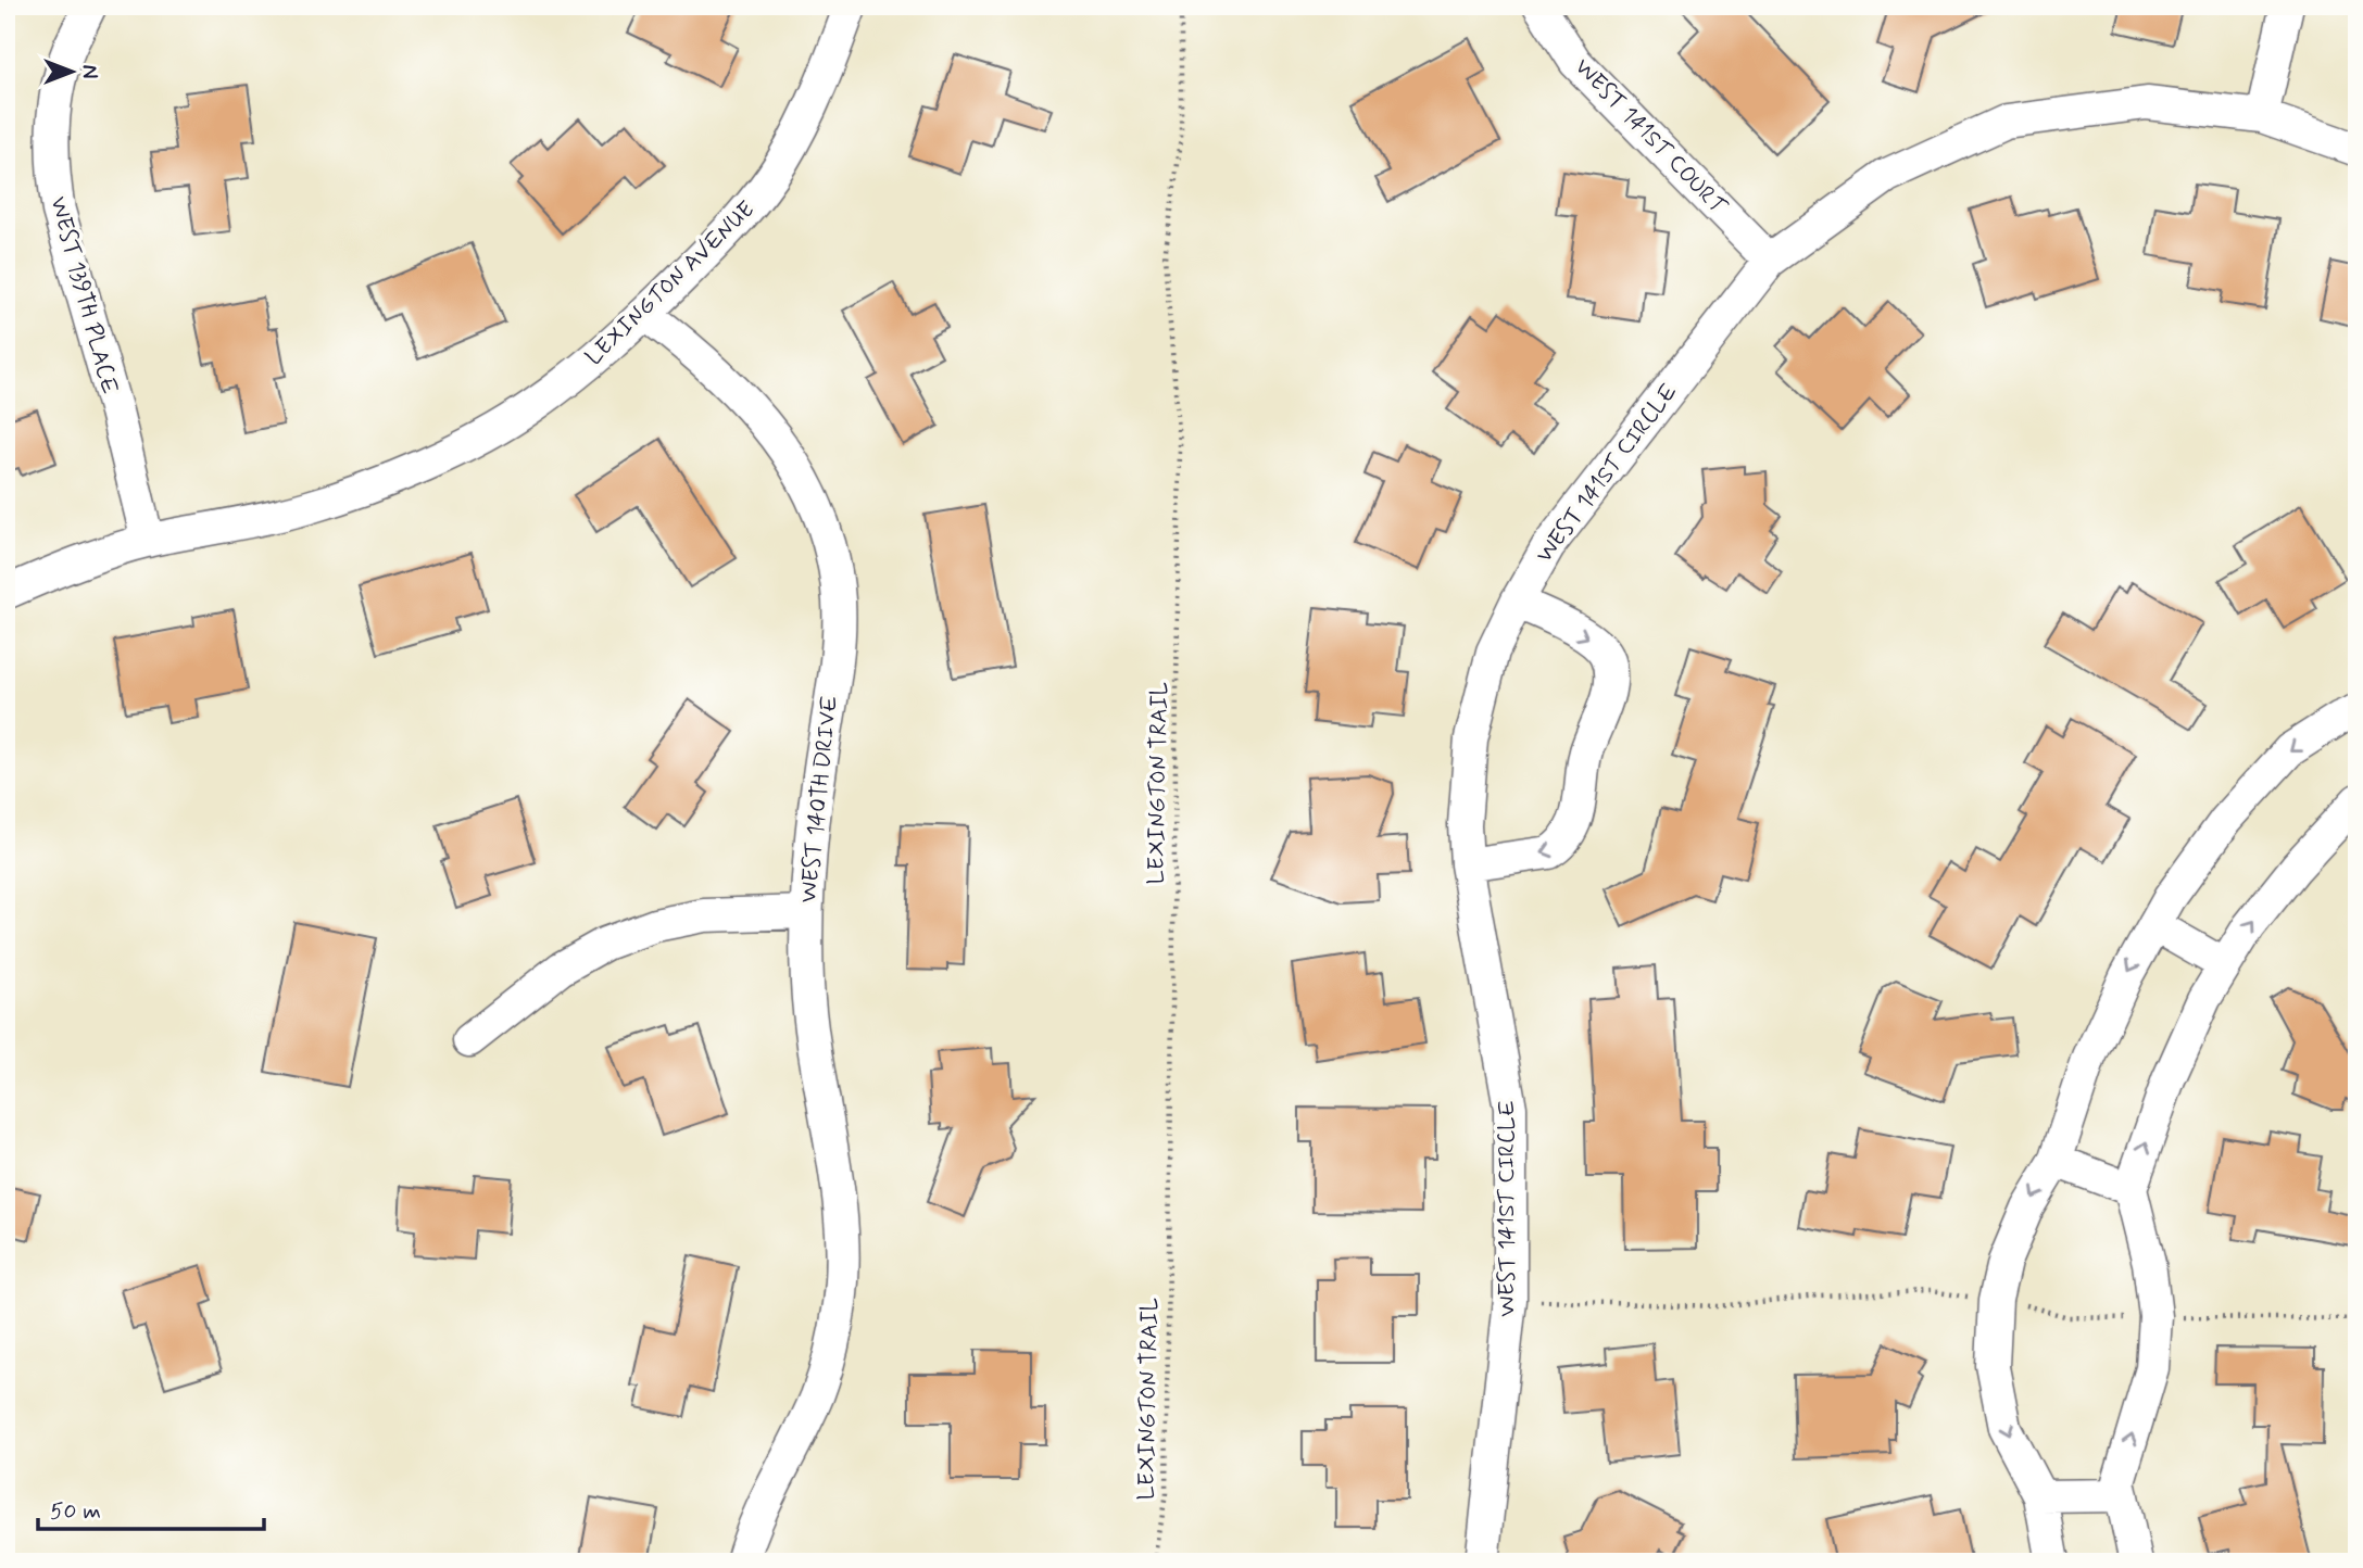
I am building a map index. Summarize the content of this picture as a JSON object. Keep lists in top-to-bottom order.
{
  "streets": {
    "street": [
      "WEST 141ST COURT",
      "LEXINGTON AVENUE",
      "WEST 139TH PLACE",
      "WEST 141ST CIRCLE",
      "WEST 140TH DRIVE"
    ],
    "path": ["LEXINGTON TRAIL"]
  },
  "crossings": [
    ["WEST 141ST COURT", "WEST 141ST CIRCLE"],
    ["LEXINGTON AVENUE", "WEST 139TH PLACE"],
    ["LEXINGTON AVENUE", "WEST 140TH DRIVE"]
  ],
  "scale_bar": "50 m",
  "north": "right"
}
